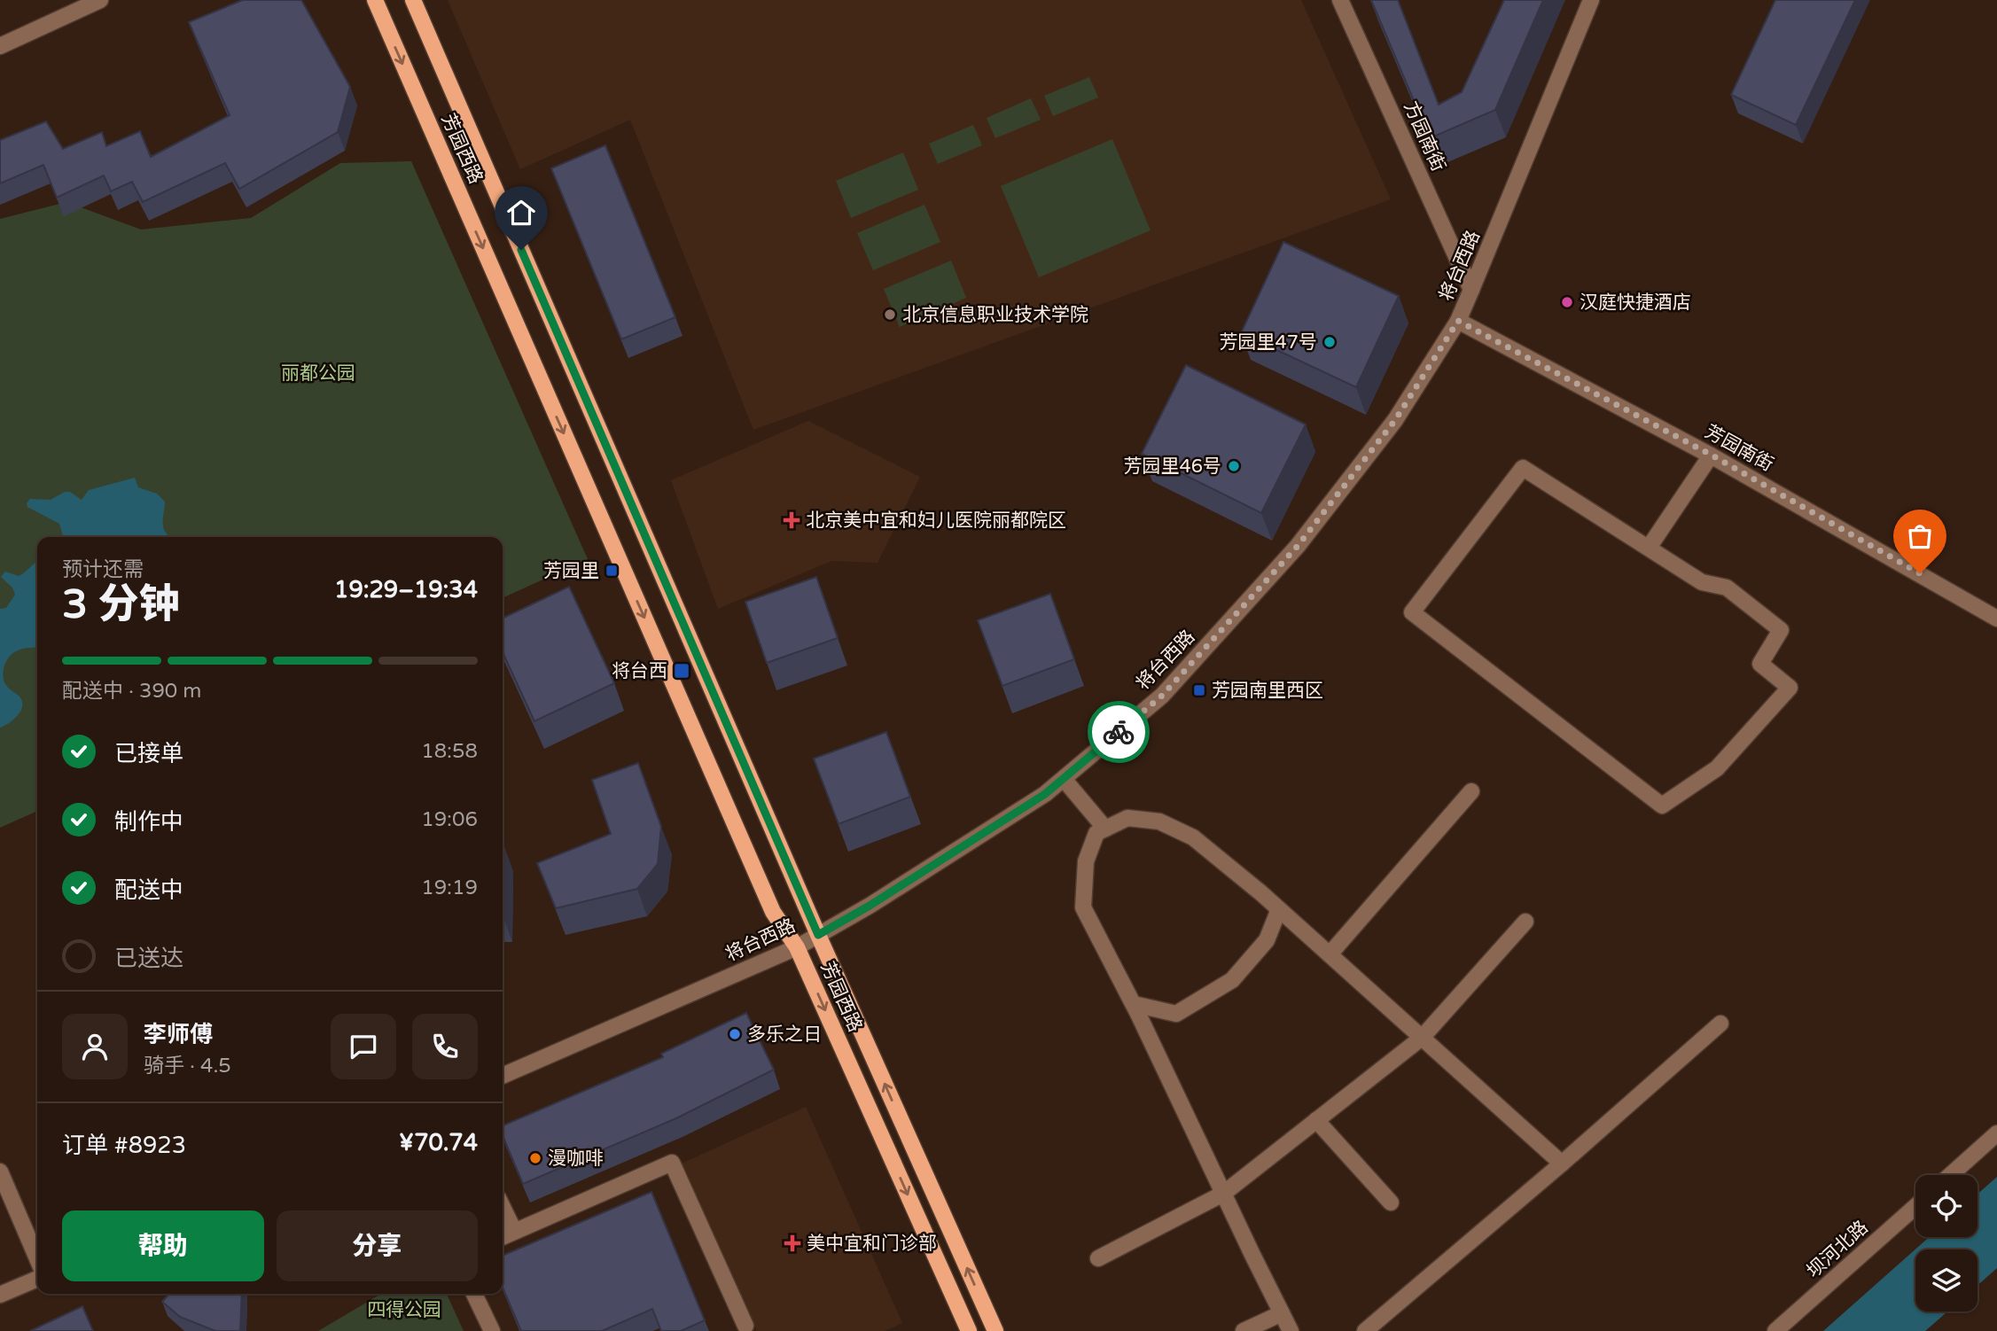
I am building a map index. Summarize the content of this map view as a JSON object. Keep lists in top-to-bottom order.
{
  "streets": {
    "main road": ["芳园西路"],
    "street": [
      "方园南街",
      "将台西路",
      "芳园南街",
      "坝河北路"
    ]
  },
  "crossings": [
    ["方园南街", "将台西路"],
    ["芳园西路", "将台西路"],
    ["将台西路", "芳园南街"]
  ],
  "parks": ["丽都公园", "四得公园"],
  "places": {
    "other": [
      "汉庭快捷酒店",
      "北京信息职业技术学院",
      "芳园里47号",
      "芳园里46号",
      "多乐之日",
      "漫咖啡"
    ],
    "health": ["北京美中宜和妇儿医院丽都院区", "美中宜和门诊部"],
    "transit": ["芳园里", "将台西", "芳园南里西区"]
  },
  "page": {
    "heading": ["3 分钟", "预计还需", "19:29–19:34"],
    "panel": [
      "李师傅",
      "骑手 · 4.5",
      "订单 #8923",
      "¥70.74"
    ],
    "bar": "配送中 · 390 m",
    "list": [
      ["已接单", "18:58"],
      ["制作中", "19:06"],
      ["配送中", "19:19"],
      "已送达"
    ],
    "buttons": ["帮助", "分享"]
  }
}
